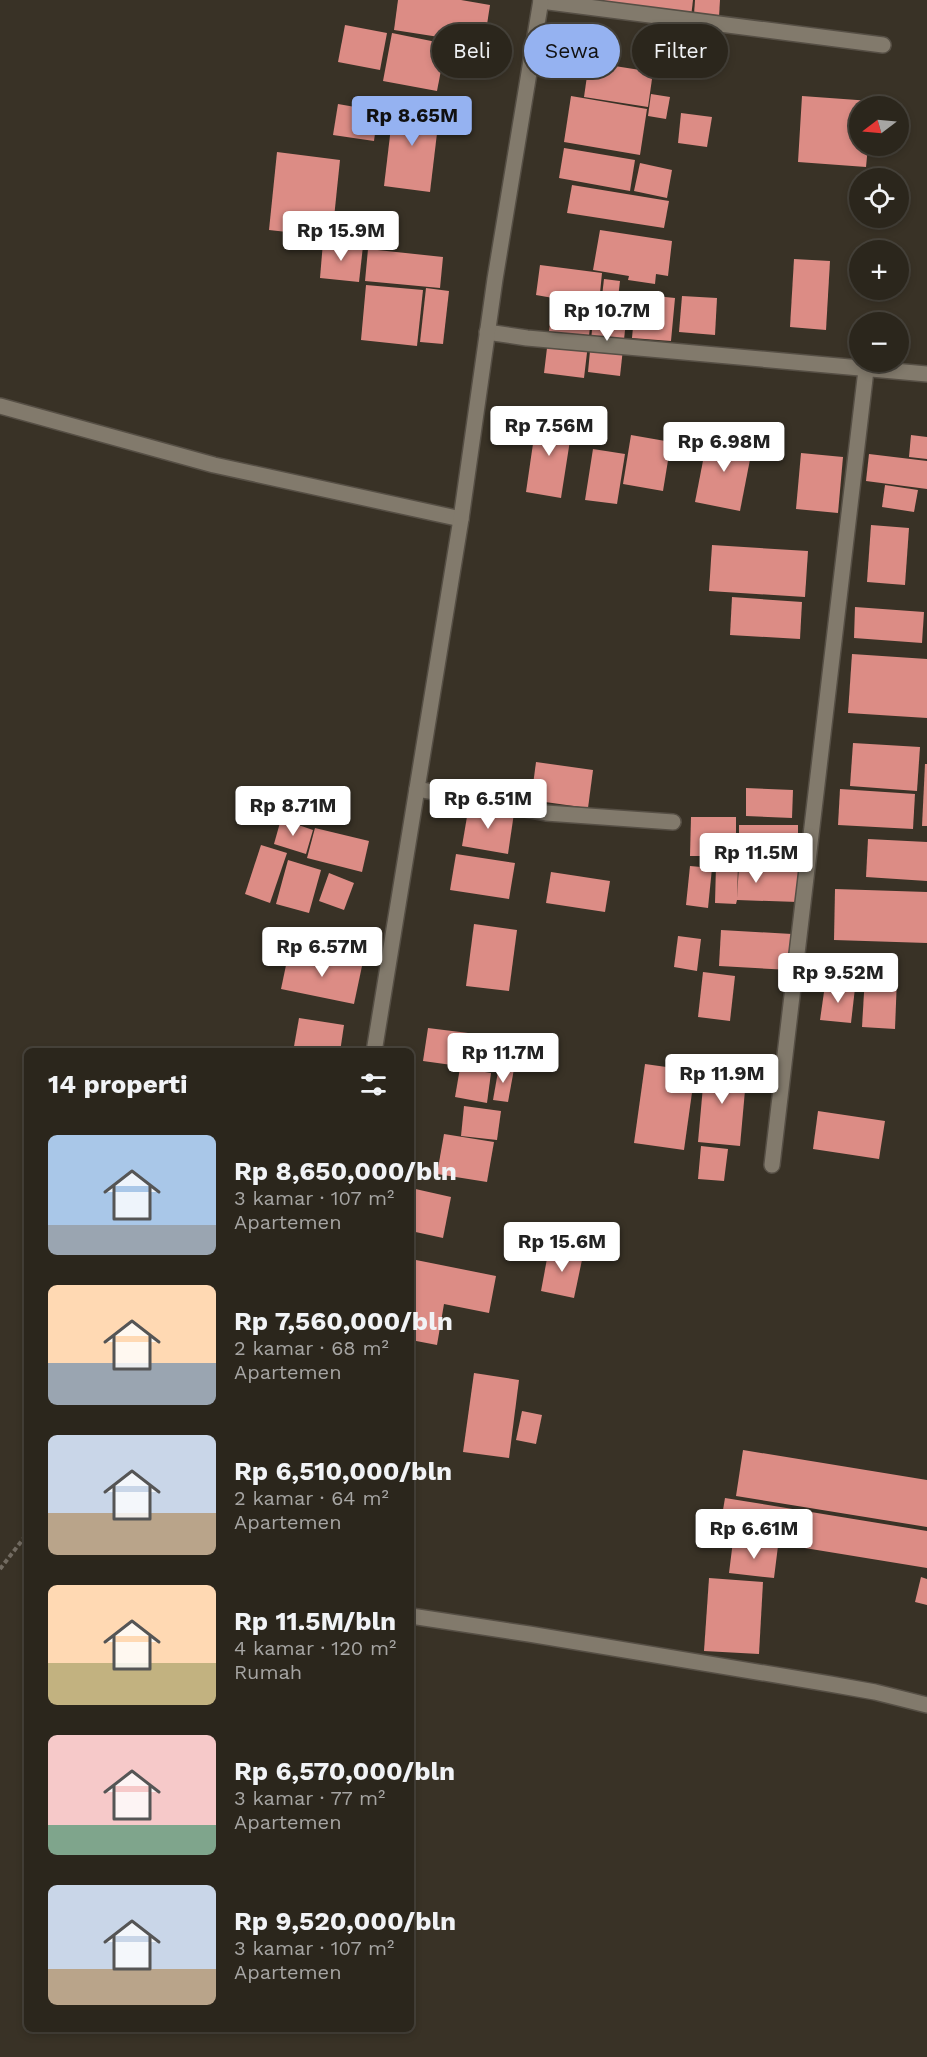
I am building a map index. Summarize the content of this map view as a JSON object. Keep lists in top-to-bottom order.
{
  "north": "left",
  "page": {
    "chip": ["Beli", "Sewa", "Filter"],
    "map_buttons": ["+", "−"],
    "price": [
      "Rp 8.65M",
      "Rp 15.9M",
      "Rp 10.7M",
      "Rp 7.56M",
      "Rp 6.98M",
      "Rp 6.51M",
      "Rp 8.71M",
      "Rp 11.5M",
      "Rp 6.57M",
      "Rp 9.52M",
      "Rp 11.7M",
      "Rp 11.9M",
      "Rp 15.6M",
      "Rp 6.61M"
    ],
    "heading": "14 properti",
    "list": [
      {
        "name": "Rp 8,650,000/bln",
        "note": "3 kamar · 107 m² · Apartemen"
      },
      {
        "name": "Rp 7,560,000/bln",
        "note": "2 kamar · 68 m² · Apartemen"
      },
      {
        "name": "Rp 6,510,000/bln",
        "note": "2 kamar · 64 m² · Apartemen"
      },
      {
        "name": "Rp 11.5M/bln",
        "note": "4 kamar · 120 m² · Rumah"
      },
      {
        "name": "Rp 6,570,000/bln",
        "note": "3 kamar · 77 m² · Apartemen"
      },
      {
        "name": "Rp 9,520,000/bln",
        "note": "3 kamar · 107 m² · Apartemen"
      }
    ]
  }
}
